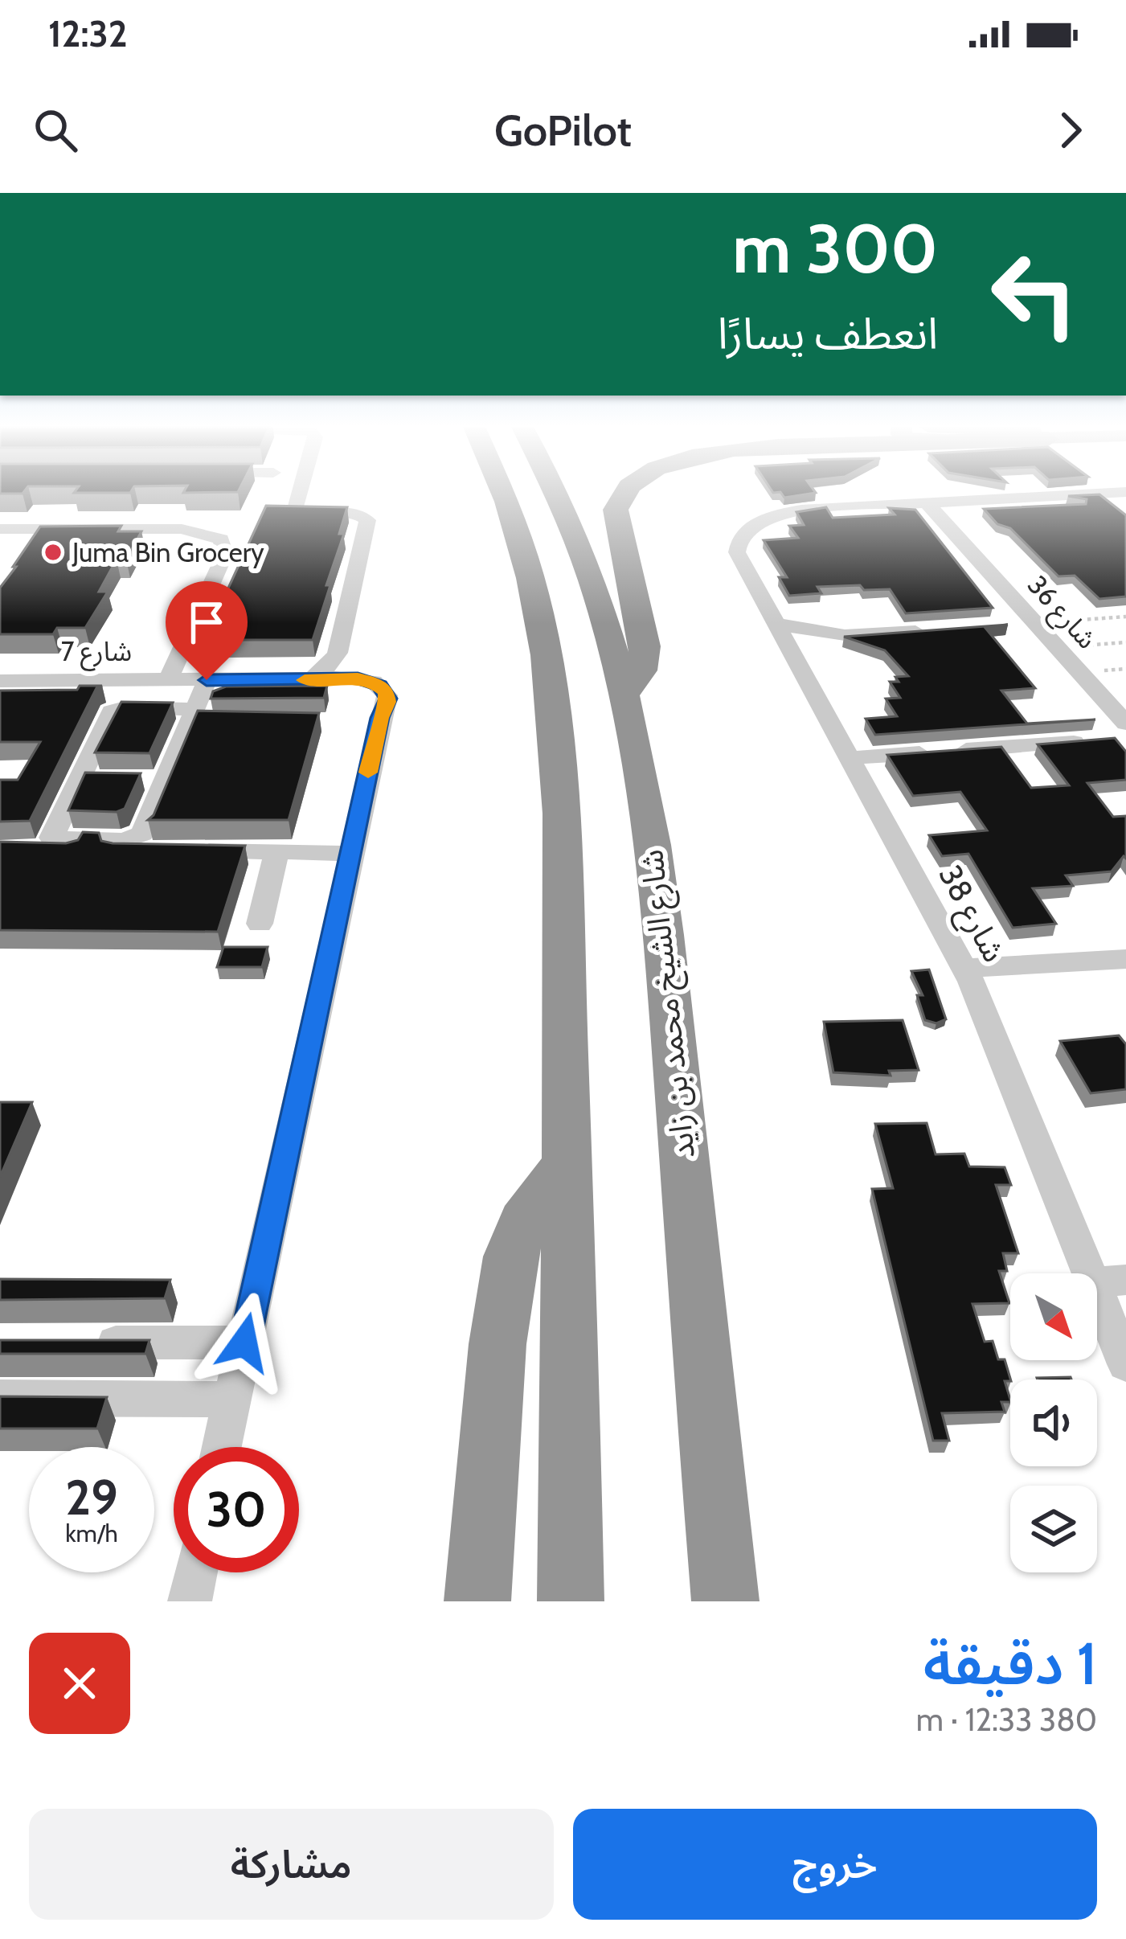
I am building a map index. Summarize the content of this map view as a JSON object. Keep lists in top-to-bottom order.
{
  "streets": {
    "highway": ["شارع الشيخ محمد بن زايد"],
    "street": ["شارع 36", "شارع 7", "شارع 38"]
  },
  "crossings": [
    ["شارع 36", "شارع 38"]
  ],
  "places": ["Juma Bin Grocery"],
  "north": "bottom right",
  "page": {
    "status": "12:32",
    "header": "GoPilot",
    "turn": ["300 m", "انعطف يسارًا"],
    "speed": "29 km/h",
    "limit": "30",
    "heading": ["1 دقيقة", "380 m · 12:33"],
    "buttons": ["خروج", "مشاركة"]
  }
}
